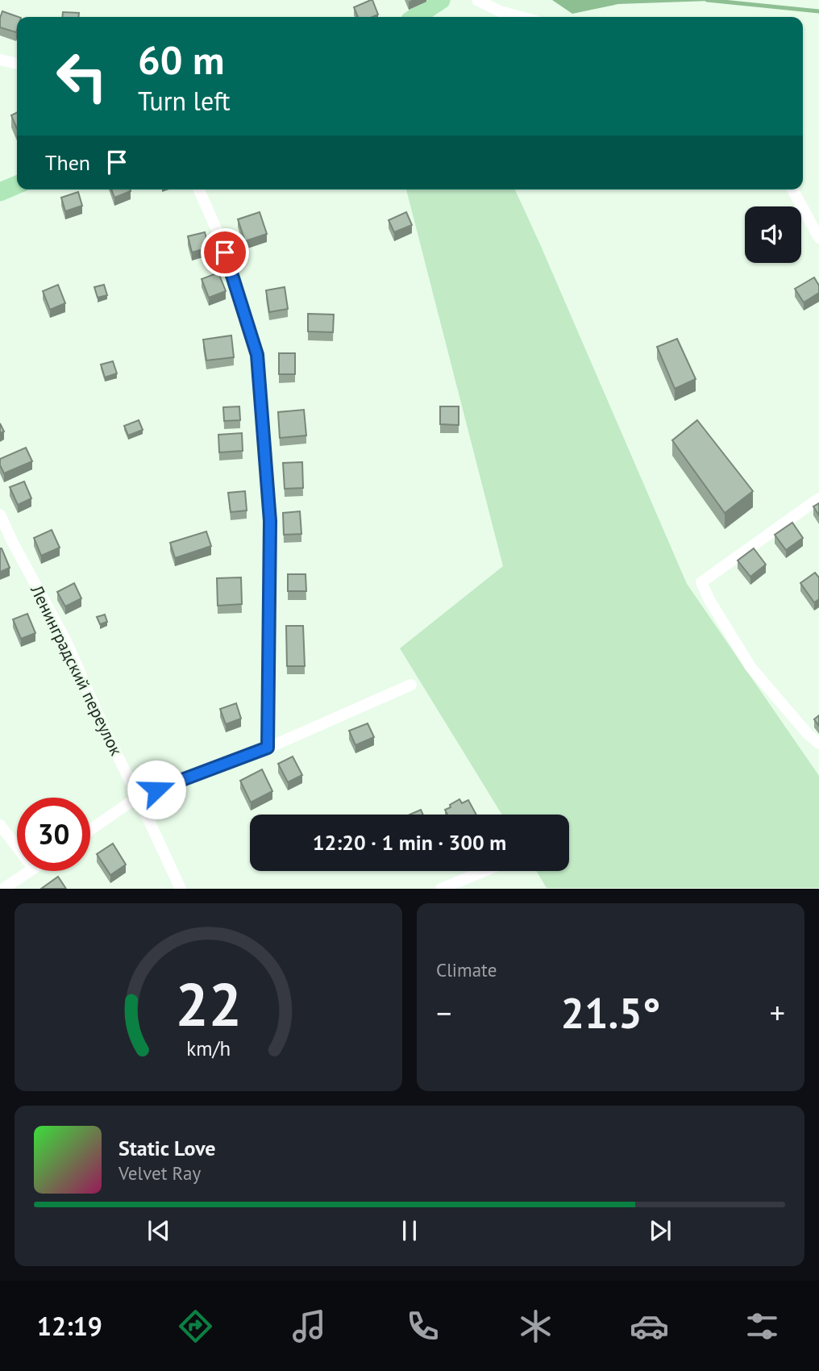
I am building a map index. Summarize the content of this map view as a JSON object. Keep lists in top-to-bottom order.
{
  "streets": {
    "street": ["Ленинградский переулок"]
  },
  "page": {
    "turn": ["60 m", "Turn left"],
    "then": "Then",
    "limit": "30",
    "trip": "12:20 · 1 min · 300 m",
    "tile": "Climate",
    "heat": ["−", "21.5°", "+"],
    "song": ["Static Love", "Velvet Ray"],
    "tabs": "12:19",
    "gauge": ["22", "km/h"]
  }
}
